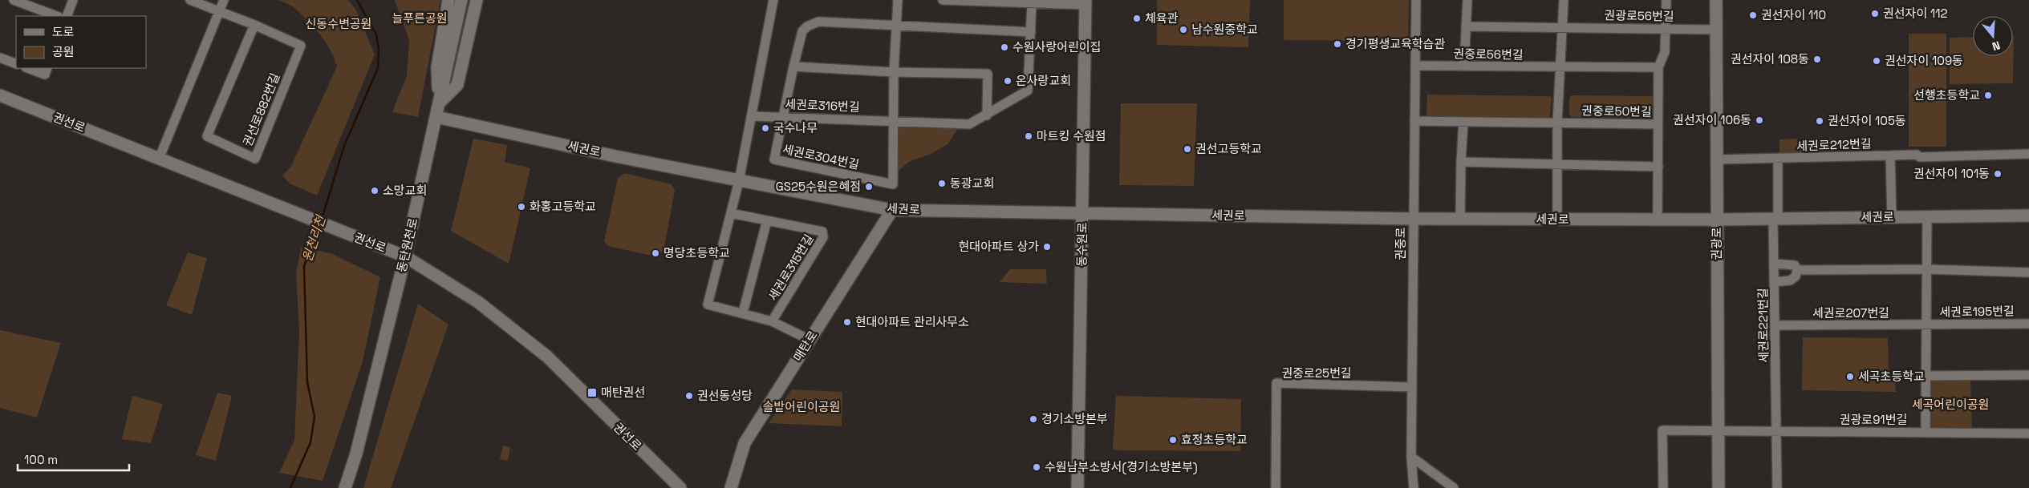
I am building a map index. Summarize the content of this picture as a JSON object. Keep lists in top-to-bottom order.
{
  "streets": {
    "street": [
      "권광로56번길",
      "권중로56번길",
      "세권로316번길",
      "권선로882번길",
      "권중로50번길",
      "권선로",
      "세권로212번길",
      "세권로",
      "세권로304번길",
      "권중로",
      "권광로",
      "동수원로",
      "동탄원천로",
      "세권로315번길",
      "세권로195번길",
      "세권로207번길",
      "세권로221번길",
      "매탄로",
      "권중로25번길",
      "권광로91번길"
    ]
  },
  "crossings": [
    ["권광로56번길", "권광로"],
    ["권중로56번길", "권중로"],
    ["세권로316번길", "세권로304번길"],
    ["권중로50번길", "세권로"],
    ["권중로50번길", "권중로"],
    ["권선로", "동탄원천로"],
    ["세권로212번길", "권광로"],
    ["세권로212번길", "세권로221번길"],
    ["세권로", "권중로"],
    ["세권로", "권광로"],
    ["세권로", "동수원로"],
    ["세권로", "동탄원천로"],
    ["세권로", "세권로221번길"],
    ["세권로", "매탄로"],
    ["권중로", "권중로25번길"],
    ["권광로", "권광로91번길"],
    ["세권로195번길", "세권로207번길"],
    ["세권로207번길", "세권로221번길"],
    ["세권로221번길", "권광로91번길"]
  ],
  "water": ["원천리천"],
  "parks": [
    "늘푸른공원",
    "신동수변공원",
    "세곡어린이공원",
    "솔밭어린이공원"
  ],
  "places": {
    "other": [
      "권선자이 112",
      "권선자이 110",
      "체육관",
      "남수원중학교",
      "경기평생교육학습관",
      "수원사랑어린이집",
      "권선자이 108동",
      "권선자이 109동",
      "온사랑교회",
      "선행초등학교",
      "권선자이 106동",
      "권선자이 105동",
      "국수나무",
      "마트킹 수원점",
      "권선고등학교",
      "권선자이 101동",
      "동광교회",
      "GS25수원은혜점",
      "소망교회",
      "화홍고등학교",
      "현대아파트 상가",
      "명당초등학교",
      "현대아파트 관리사무소",
      "세곡초등학교",
      "권선동성당",
      "경기소방본부",
      "효정초등학교",
      "수원남부소방서(경기소방본부)"
    ],
    "transit": ["매탄권선"]
  },
  "legend": ["도로", "공원"],
  "scale_bar": "100 m",
  "north": "bottom"
}
